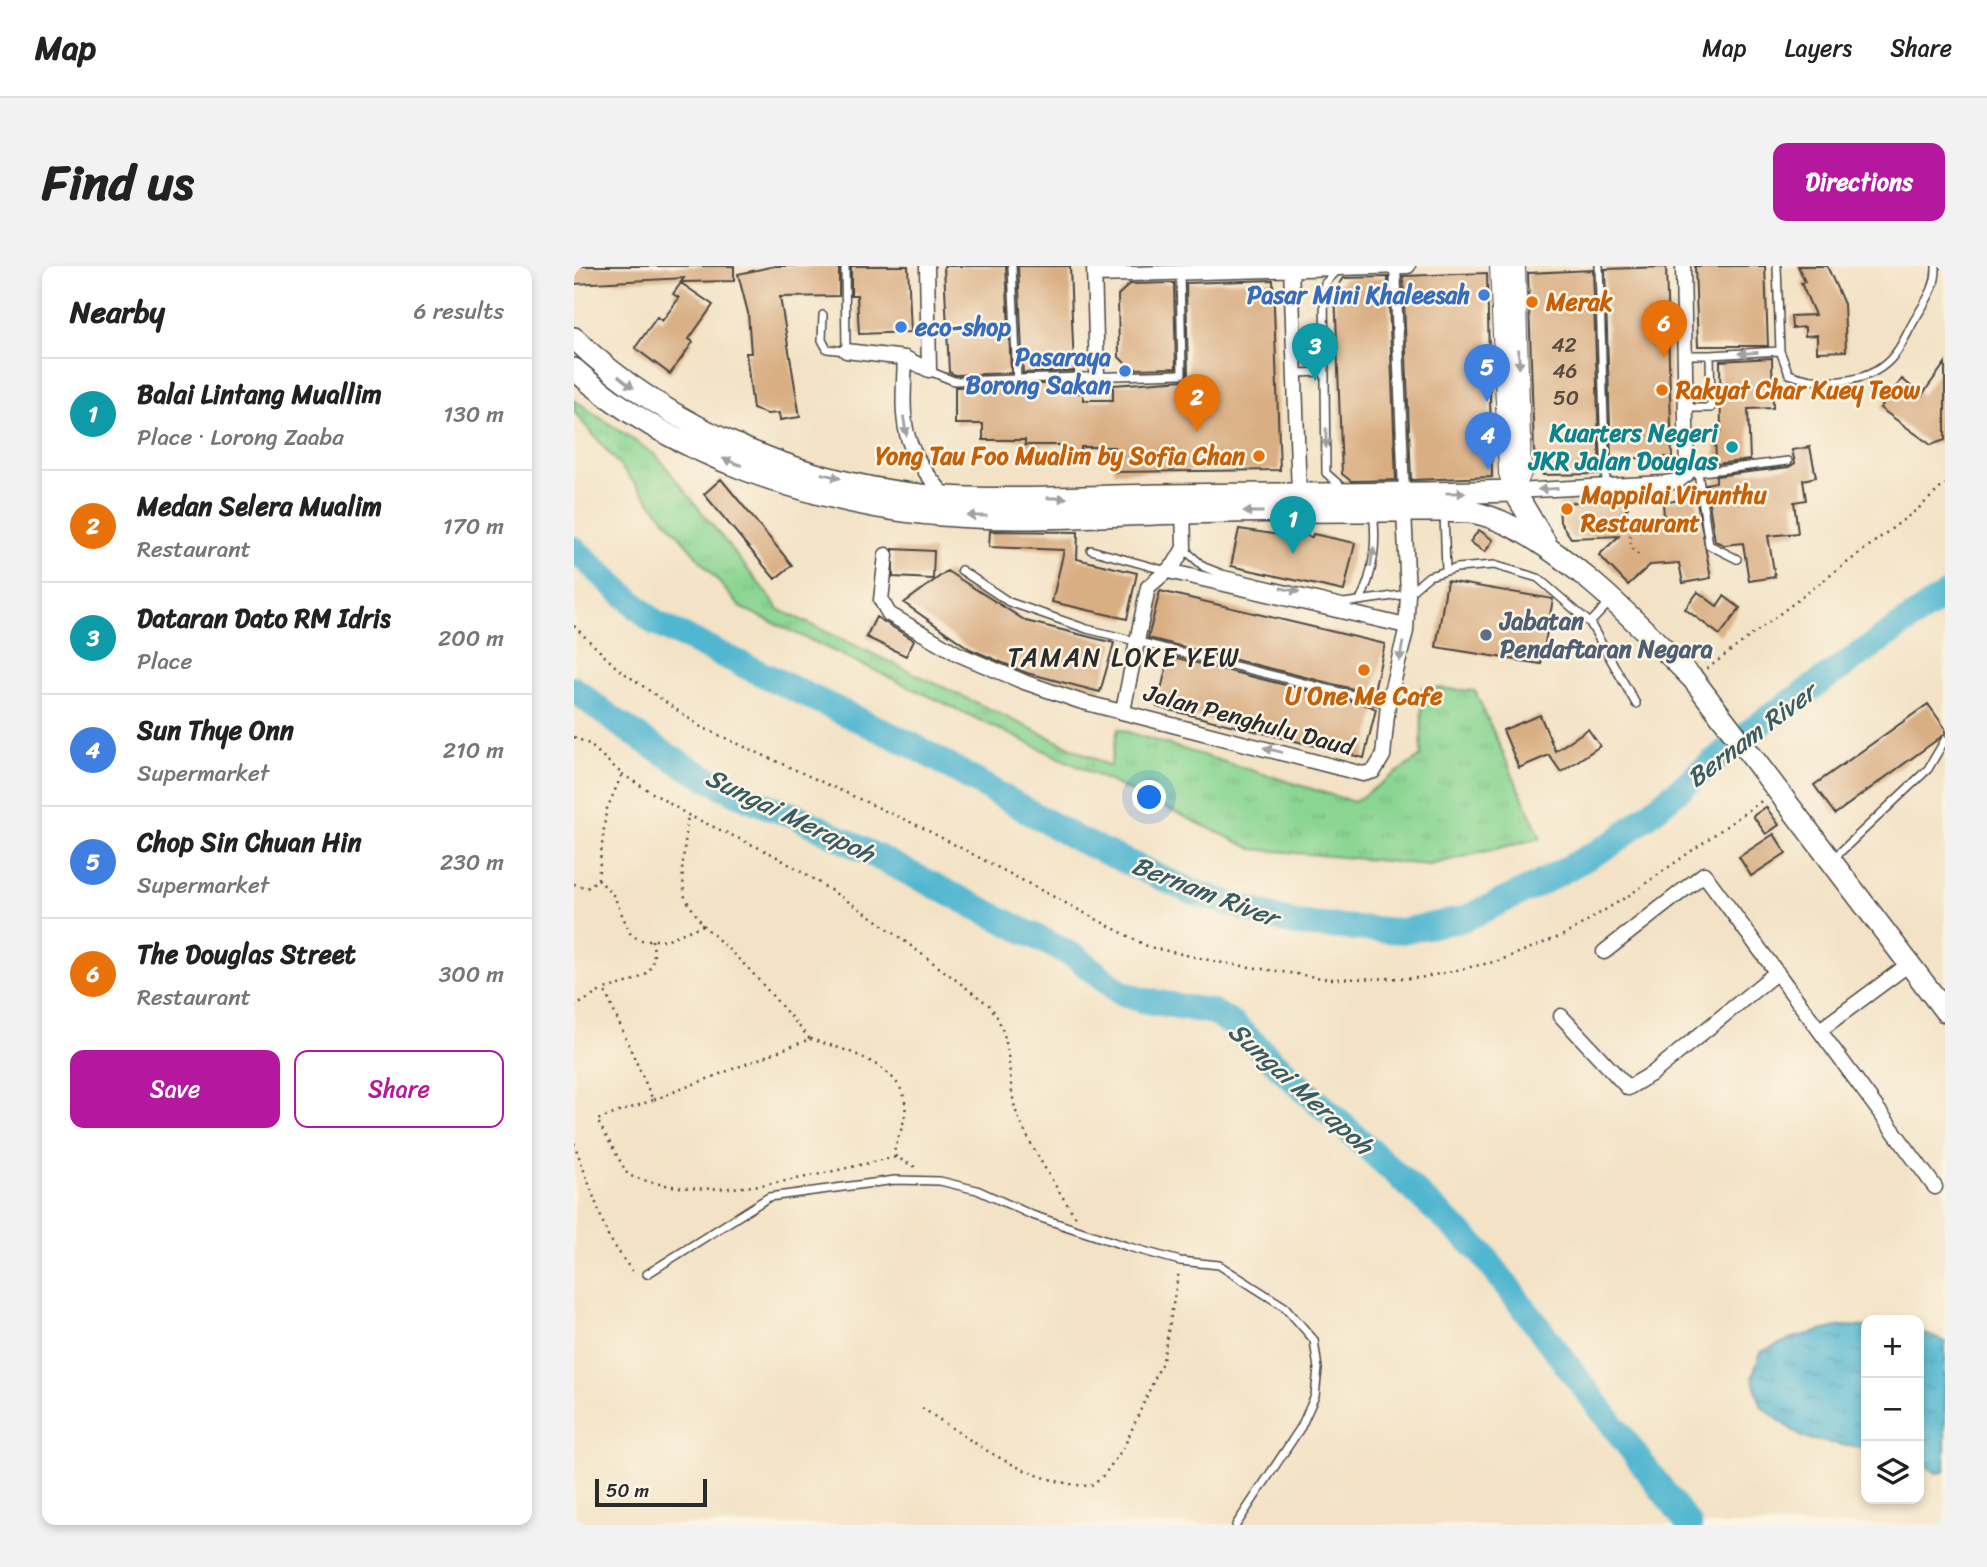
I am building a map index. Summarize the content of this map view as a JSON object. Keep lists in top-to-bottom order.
{
  "streets": {
    "street": ["Jalan Penghulu Daud"]
  },
  "districts": ["TAMAN LOKE YEW"],
  "water": ["Bernam River", "Sungai Merapoh"],
  "places": [
    "Pasar Mini Khaleesah",
    "Merak",
    "eco-shop",
    "Pasaraya Borong Sakan",
    "Rakyat Char Kuey Teow",
    "Kuarters Negeri JKR Jalan Douglas",
    "Yong Tau Foo Mualim by Sofia Chan",
    "Mappilai Virunthu Restaurant",
    "Jabatan Pendaftaran Negara",
    "U One Me Cafe"
  ],
  "house_numbers": ["42", "46", "50"],
  "scale_bar": "50 m",
  "page": {
    "header": "Map",
    "nav": ["Map", "Layers", "Share"],
    "title": "Find us",
    "buttons": [
      "Directions",
      ["Save", "Share"]
    ],
    "heading": ["Nearby", "6 results"],
    "pins": [
      "6",
      "3",
      "5",
      "2",
      "4",
      "1"
    ],
    "list": [
      {
        "mark": "1",
        "name": "Balai Lintang Muallim",
        "note": "Place · Lorong Zaaba",
        "value": "130 m"
      },
      {
        "mark": "2",
        "name": "Medan Selera Mualim",
        "note": "Restaurant",
        "value": "170 m"
      },
      {
        "mark": "3",
        "name": "Dataran Dato RM Idris",
        "note": "Place",
        "value": "200 m"
      },
      {
        "mark": "4",
        "name": "Sun Thye Onn",
        "note": "Supermarket",
        "value": "210 m"
      },
      {
        "mark": "5",
        "name": "Chop Sin Chuan Hin",
        "note": "Supermarket",
        "value": "230 m"
      },
      {
        "mark": "6",
        "name": "The Douglas Street",
        "note": "Restaurant",
        "value": "300 m"
      }
    ],
    "map_buttons": ["+", "−"],
    "scale": "50 m"
  }
}
